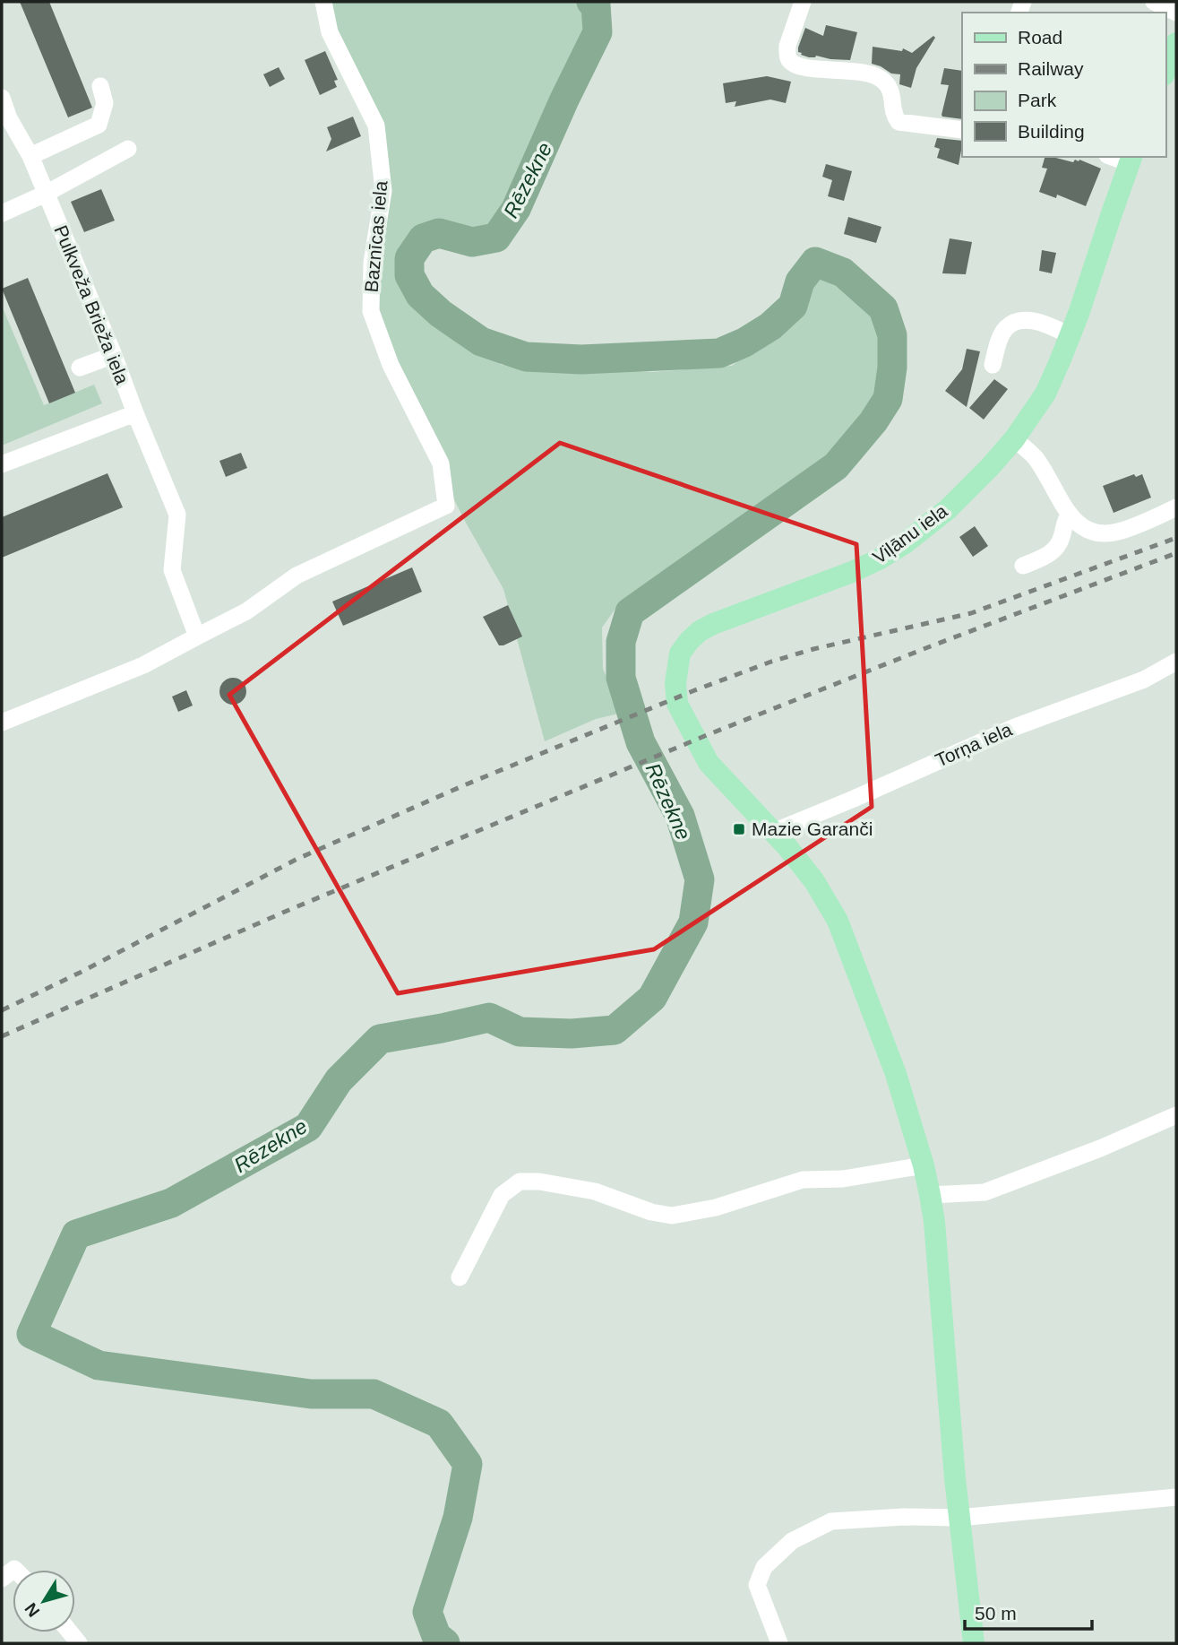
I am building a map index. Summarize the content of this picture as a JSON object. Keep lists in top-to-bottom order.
{
  "streets": {
    "main road": ["Viļānu iela"],
    "street": ["Baznīcas iela", "Pulkveža Brieža iela", "Torņa iela"]
  },
  "crossings": [
    ["Baznīcas iela", "Pulkveža Brieža iela"],
    ["Viļānu iela", "Torņa iela"]
  ],
  "water": ["Rēzekne"],
  "places": {
    "transit": ["Mazie Garanči"]
  },
  "legend": [
    "Road",
    "Railway",
    "Park",
    "Building"
  ],
  "scale_bar": "50 m",
  "north": "bottom left"
}
